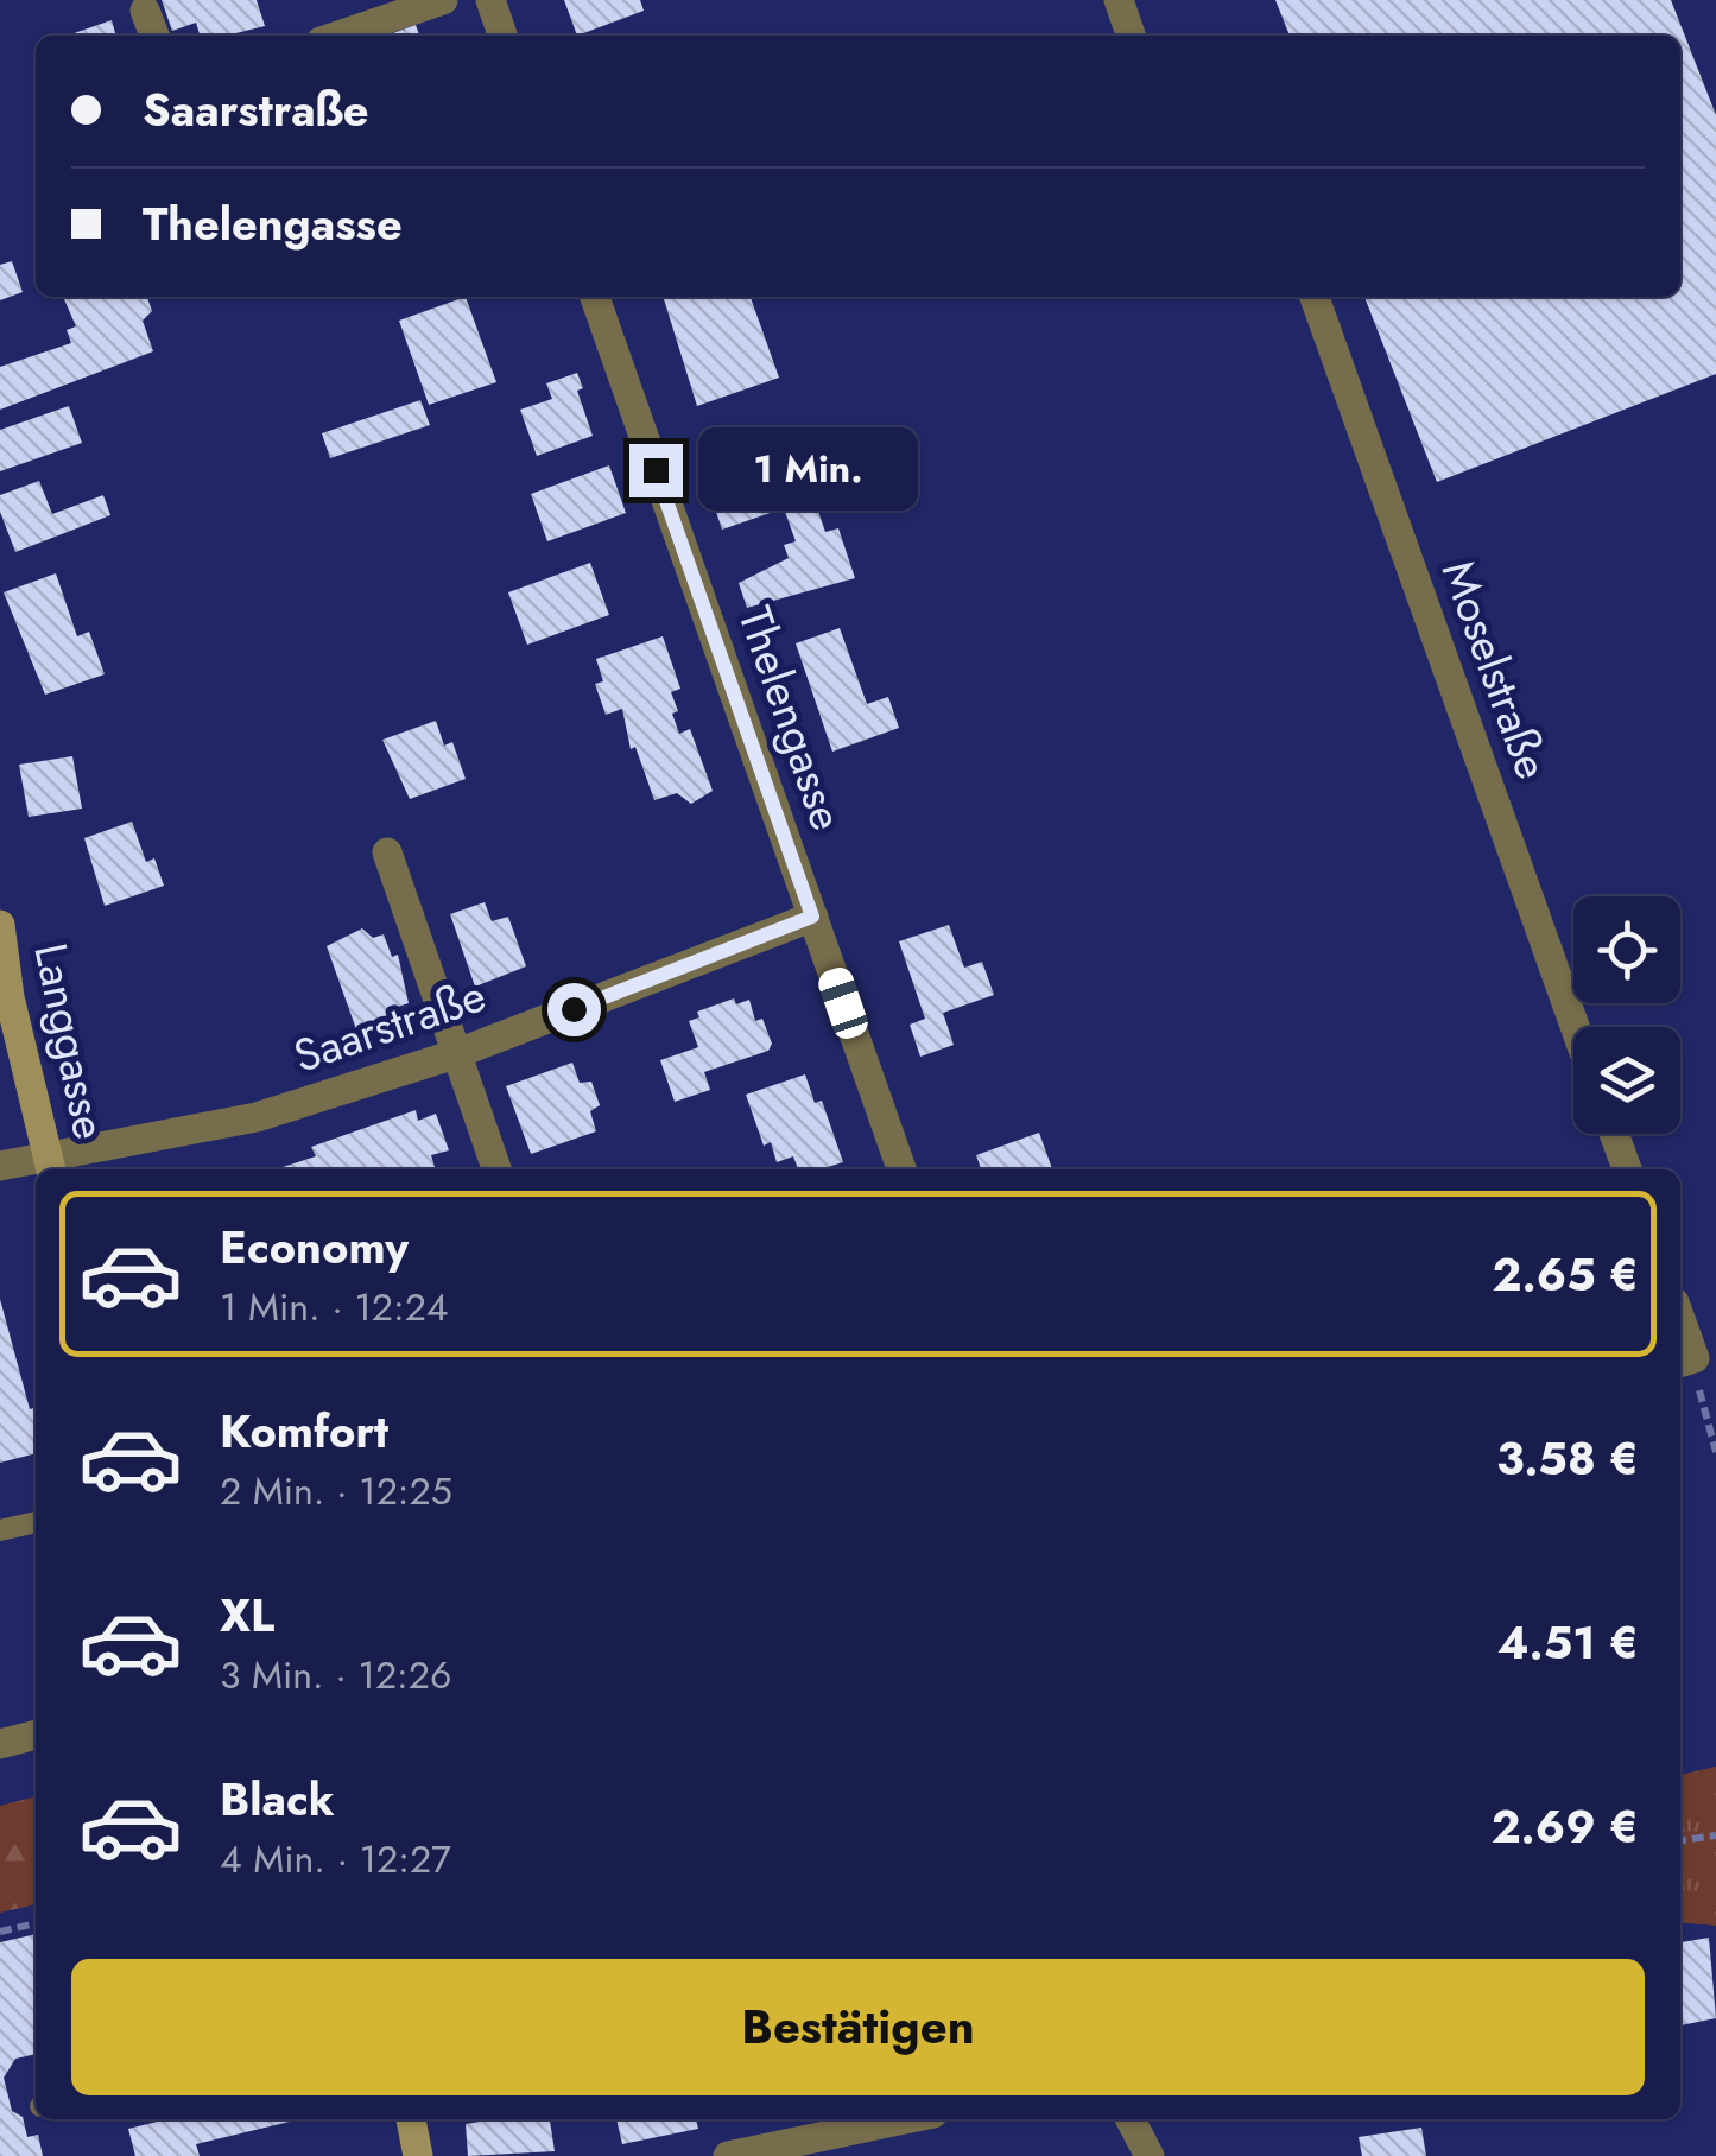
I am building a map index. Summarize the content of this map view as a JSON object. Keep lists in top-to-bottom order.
{
  "streets": {
    "street": [
      "Moselstraße",
      "Thelengasse",
      "Saarstraße",
      "Langgasse"
    ]
  },
  "crossings": [
    ["Thelengasse", "Saarstraße"],
    ["Saarstraße", "Langgasse"]
  ],
  "page": {
    "banner": ["Saarstraße", "Thelengasse"],
    "bubble": "1 Min.",
    "list": [
      {
        "name": "Economy",
        "note": "1 Min. · 12:24",
        "value": "2.65 €"
      },
      {
        "name": "Komfort",
        "note": "2 Min. · 12:25",
        "value": "3.58 €"
      },
      {
        "name": "XL",
        "note": "3 Min. · 12:26",
        "value": "4.51 €"
      },
      {
        "name": "Black",
        "note": "4 Min. · 12:27",
        "value": "2.69 €"
      }
    ],
    "buttons": "Bestätigen"
  }
}
